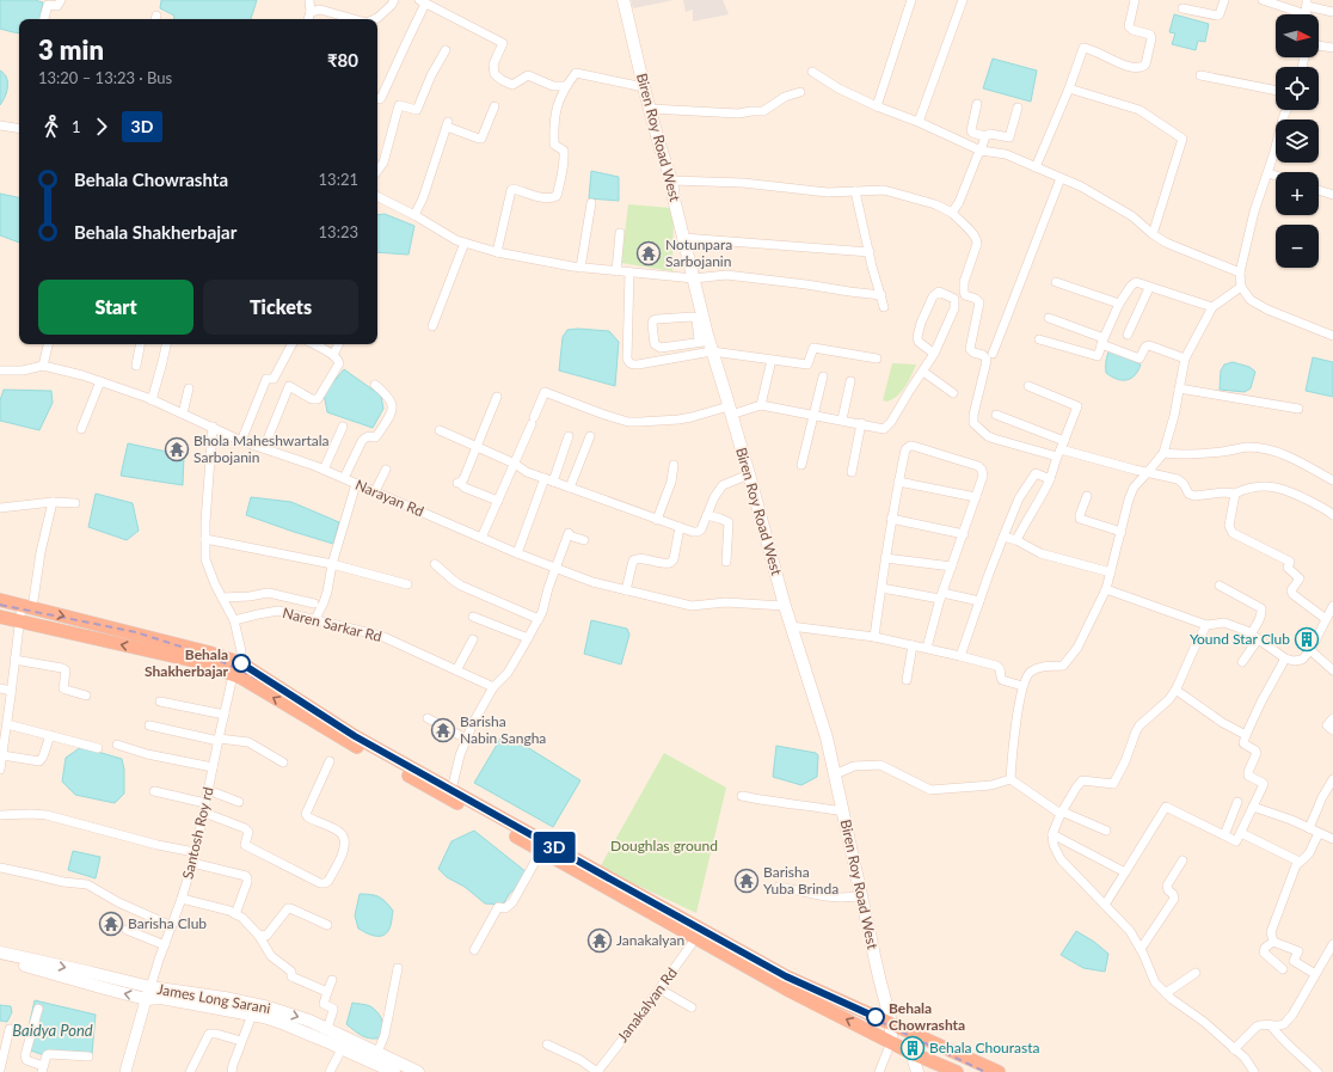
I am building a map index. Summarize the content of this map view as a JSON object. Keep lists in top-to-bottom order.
{
  "streets": {
    "main road": ["Biren Roy Road West", "James Long Sarani"],
    "street": [
      "Narayan Rd",
      "Naren Sarkar Rd",
      "Santosh Roy rd",
      "Janakalyan Rd"
    ]
  },
  "crossings": [
    ["Biren Roy Road West", "Narayan Rd"],
    ["Santosh Roy rd", "James Long Sarani"]
  ],
  "water": ["Baidya Pond"],
  "parks": ["Doughlas ground"],
  "places": {
    "temple": [
      "Notunpara Sarbojanin",
      "Bhola Maheshwartala Sarbojanin",
      "Barisha Nabin Sangha",
      "Barisha Yuba Brinda",
      "Barisha Club",
      "Janakalyan"
    ],
    "building": ["Yound Star Club", "Behala Chourasta"],
    "other": ["Behala Shakherbajar", "Behala Chowrashta"]
  },
  "lines": ["bus line 3D"],
  "north": "right",
  "page": {
    "on_map": "3D",
    "map_buttons": ["+", "−"],
    "heading": ["3 min", "13:20 – 13:23 · Bus", "₹80"],
    "legs": ["1", "3D"],
    "list": [
      {
        "name": "Behala Chowrashta",
        "value": "13:21"
      },
      {
        "name": "Behala Shakherbajar",
        "value": "13:23"
      }
    ],
    "buttons": ["Start", "Tickets"]
  }
}
